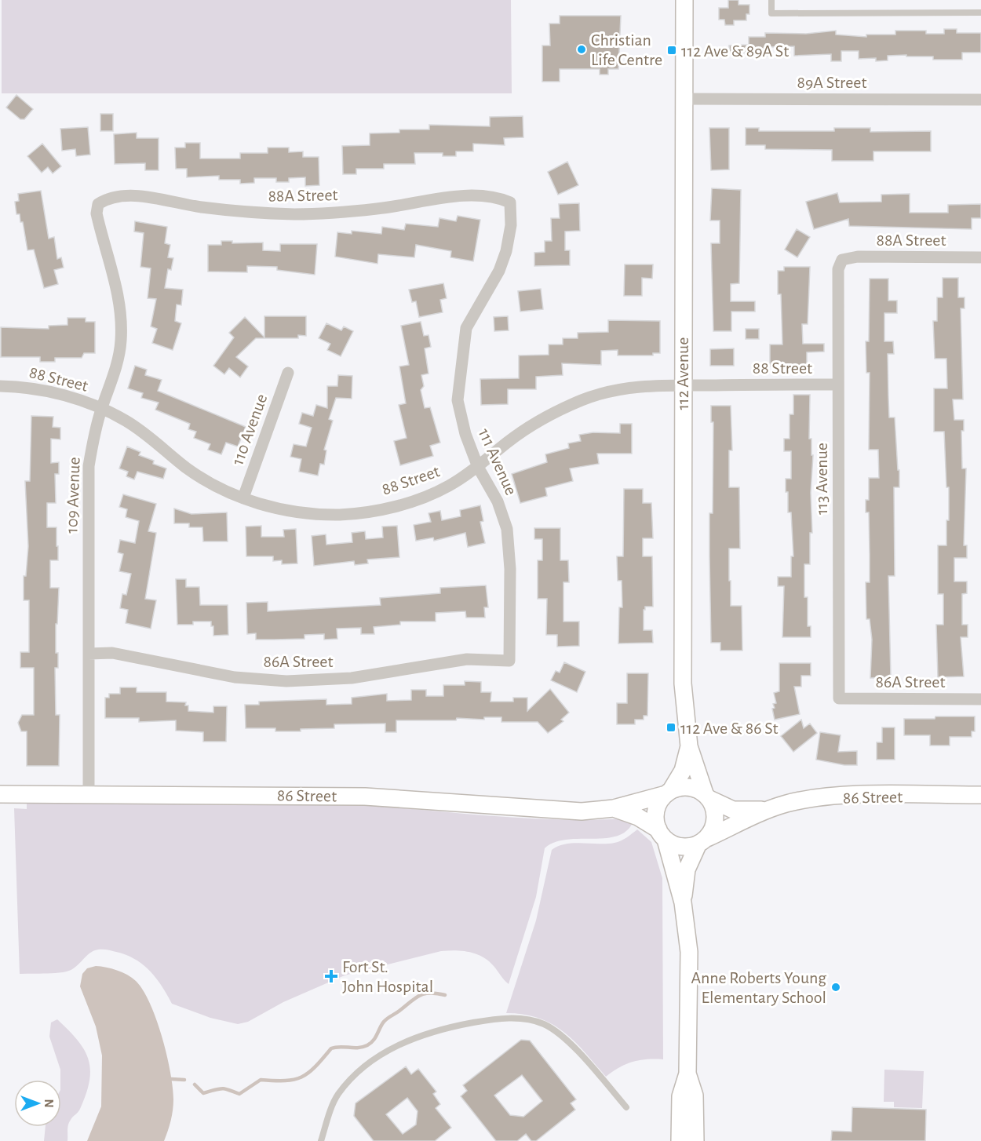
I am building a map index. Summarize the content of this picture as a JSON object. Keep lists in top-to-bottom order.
{
  "streets": {
    "street": [
      "89A Street",
      "88A Street",
      "88 Street",
      "112 Avenue",
      "110 Avenue",
      "111 Avenue",
      "113 Avenue",
      "109 Avenue",
      "86A Street",
      "86 Street"
    ]
  },
  "crossings": [
    ["89A Street", "112 Avenue"],
    ["88A Street", "111 Avenue"],
    ["88A Street", "113 Avenue"],
    ["88A Street", "109 Avenue"],
    ["88 Street", "112 Avenue"],
    ["88 Street", "110 Avenue"],
    ["88 Street", "111 Avenue"],
    ["88 Street", "113 Avenue"],
    ["88 Street", "109 Avenue"],
    ["112 Avenue", "86 Street"],
    ["111 Avenue", "86A Street"],
    ["113 Avenue", "86A Street"],
    ["109 Avenue", "86A Street"],
    ["109 Avenue", "86 Street"]
  ],
  "places": {
    "other": ["Christian Life Centre", "Anne Roberts Young Elementary School"],
    "transit": ["112 Ave & 89A St", "112 Ave & 86 St"],
    "health": ["Fort St. John Hospital"]
  },
  "north": "right"
}
